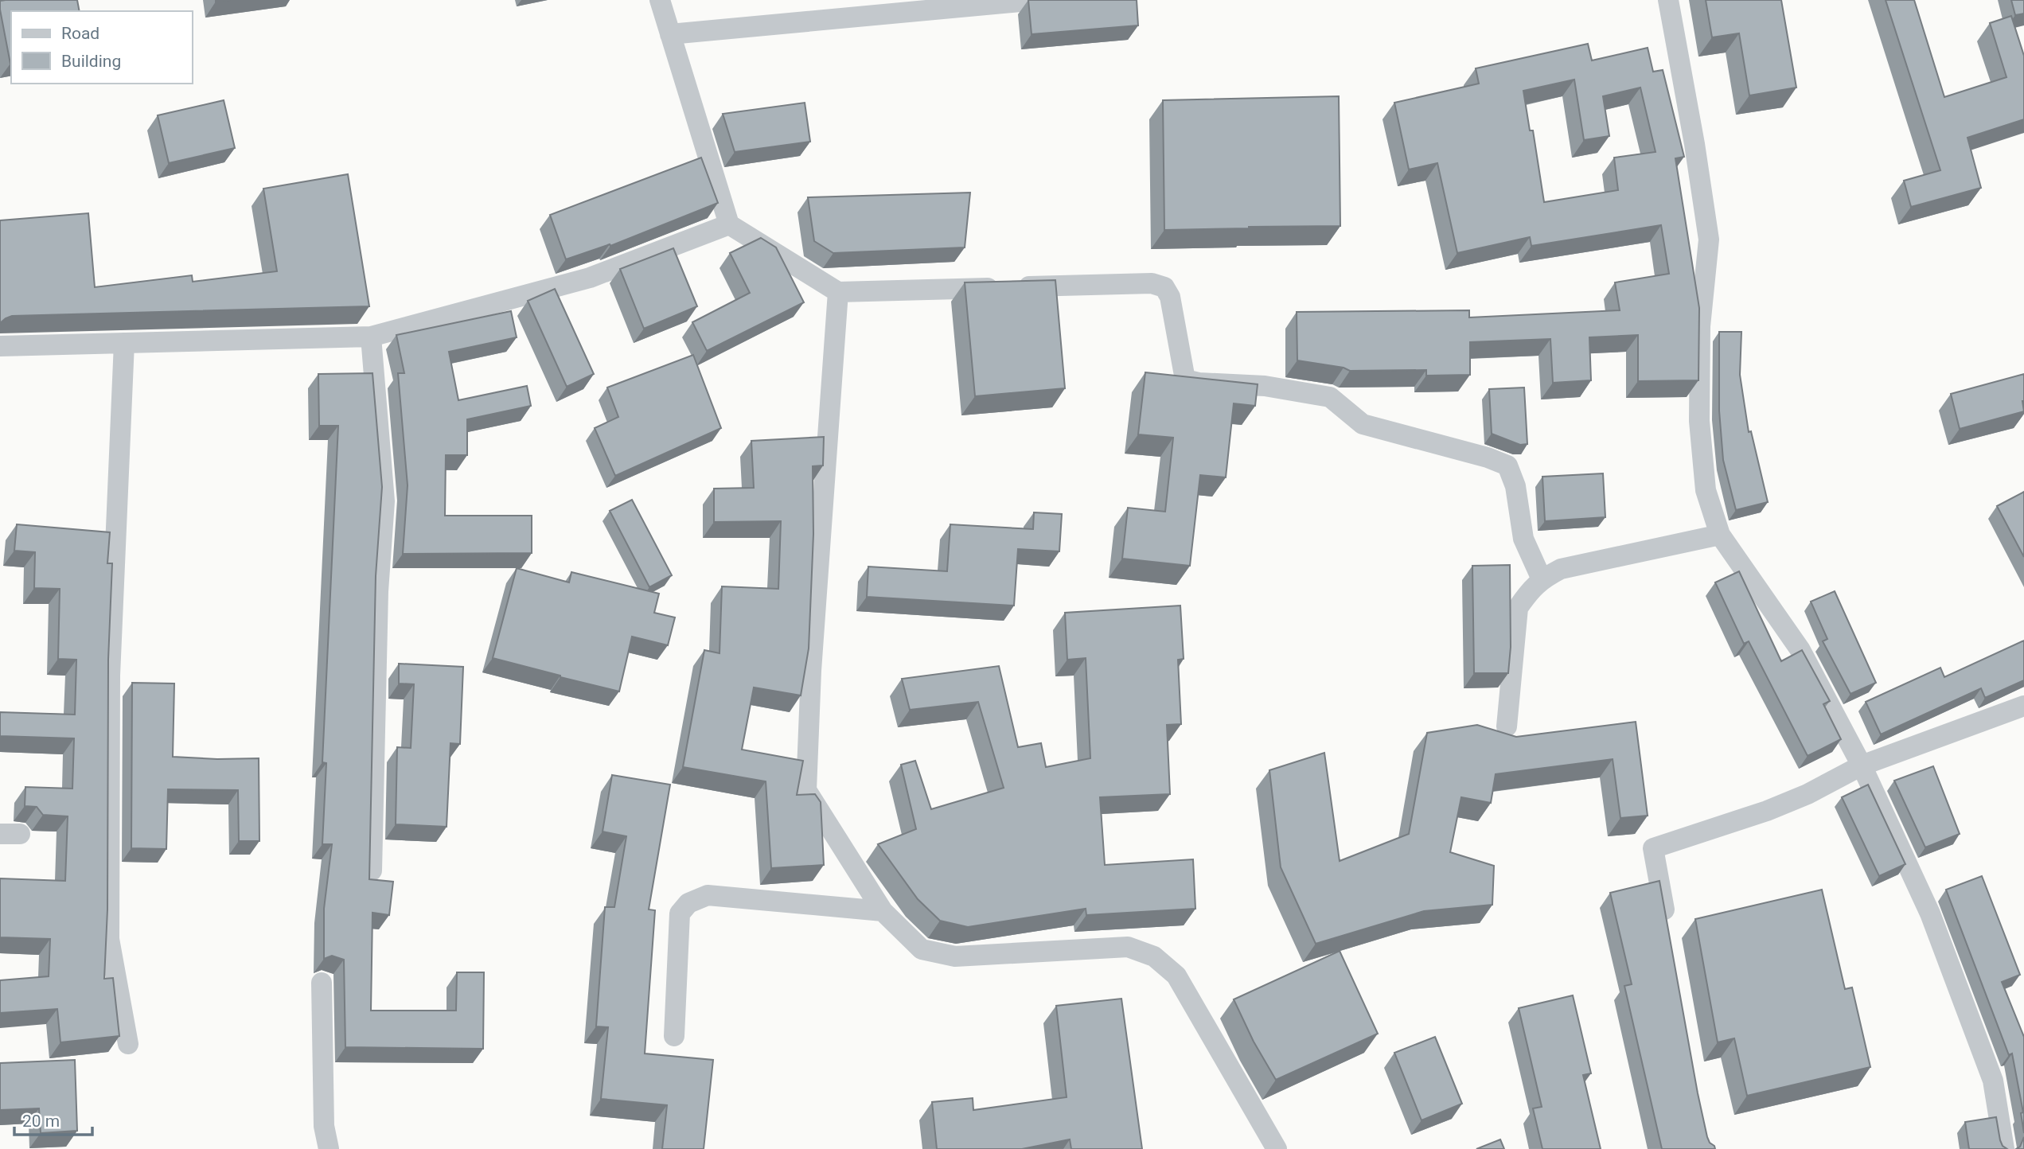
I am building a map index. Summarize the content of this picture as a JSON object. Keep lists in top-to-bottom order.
{
  "legend": ["Road", "Building"],
  "scale_bar": "20 m"
}
